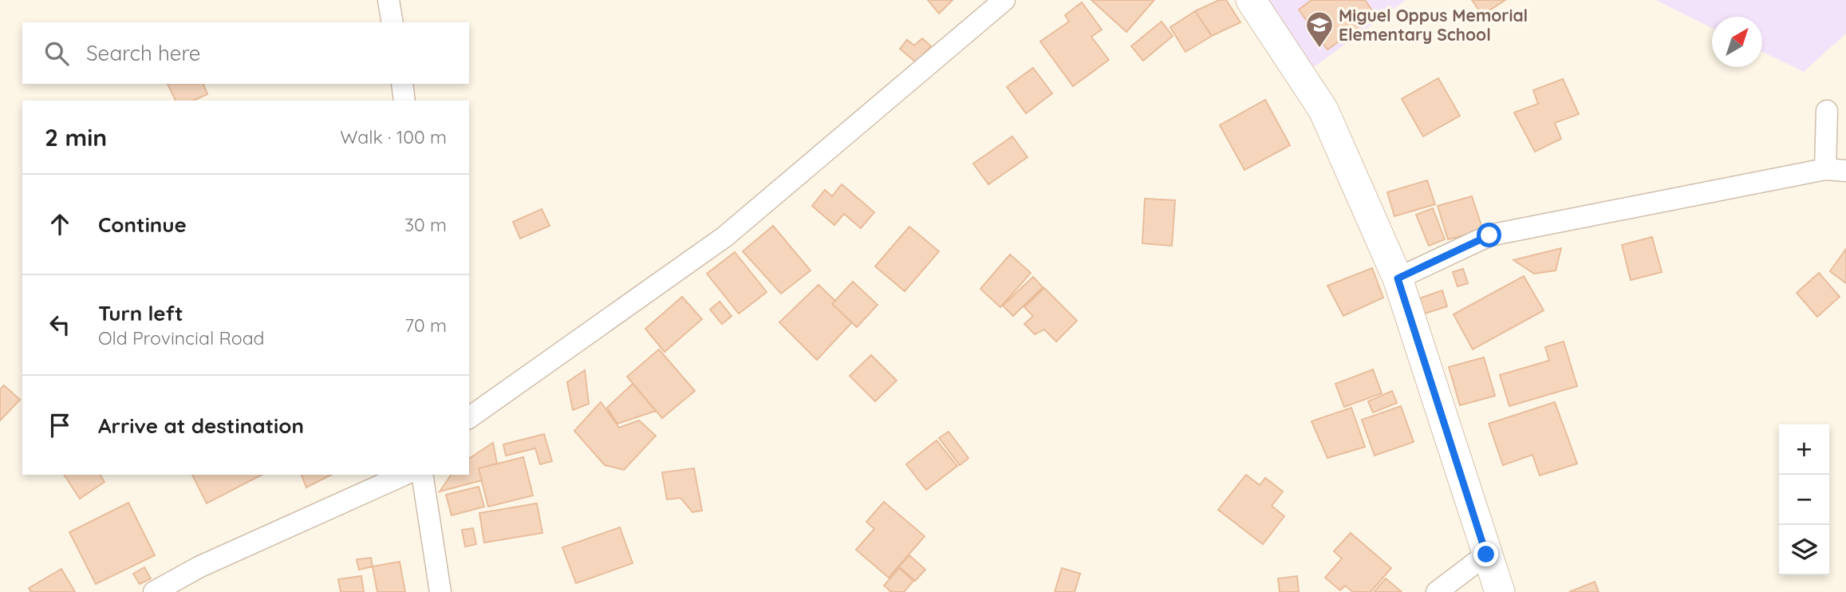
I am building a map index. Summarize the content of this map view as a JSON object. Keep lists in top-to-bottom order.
{
  "places": {
    "school or university": ["Miguel Oppus Memorial Elementary School"]
  },
  "north": "top right",
  "page": {
    "search": "Search here",
    "heading": ["2 min", "Walk · 100 m"],
    "list": [
      ["Continue", "30 m"],
      ["Turn left", "Old Provincial Road", "70 m"],
      "Arrive at destination"
    ],
    "map_buttons": ["+", "−"]
  }
}
